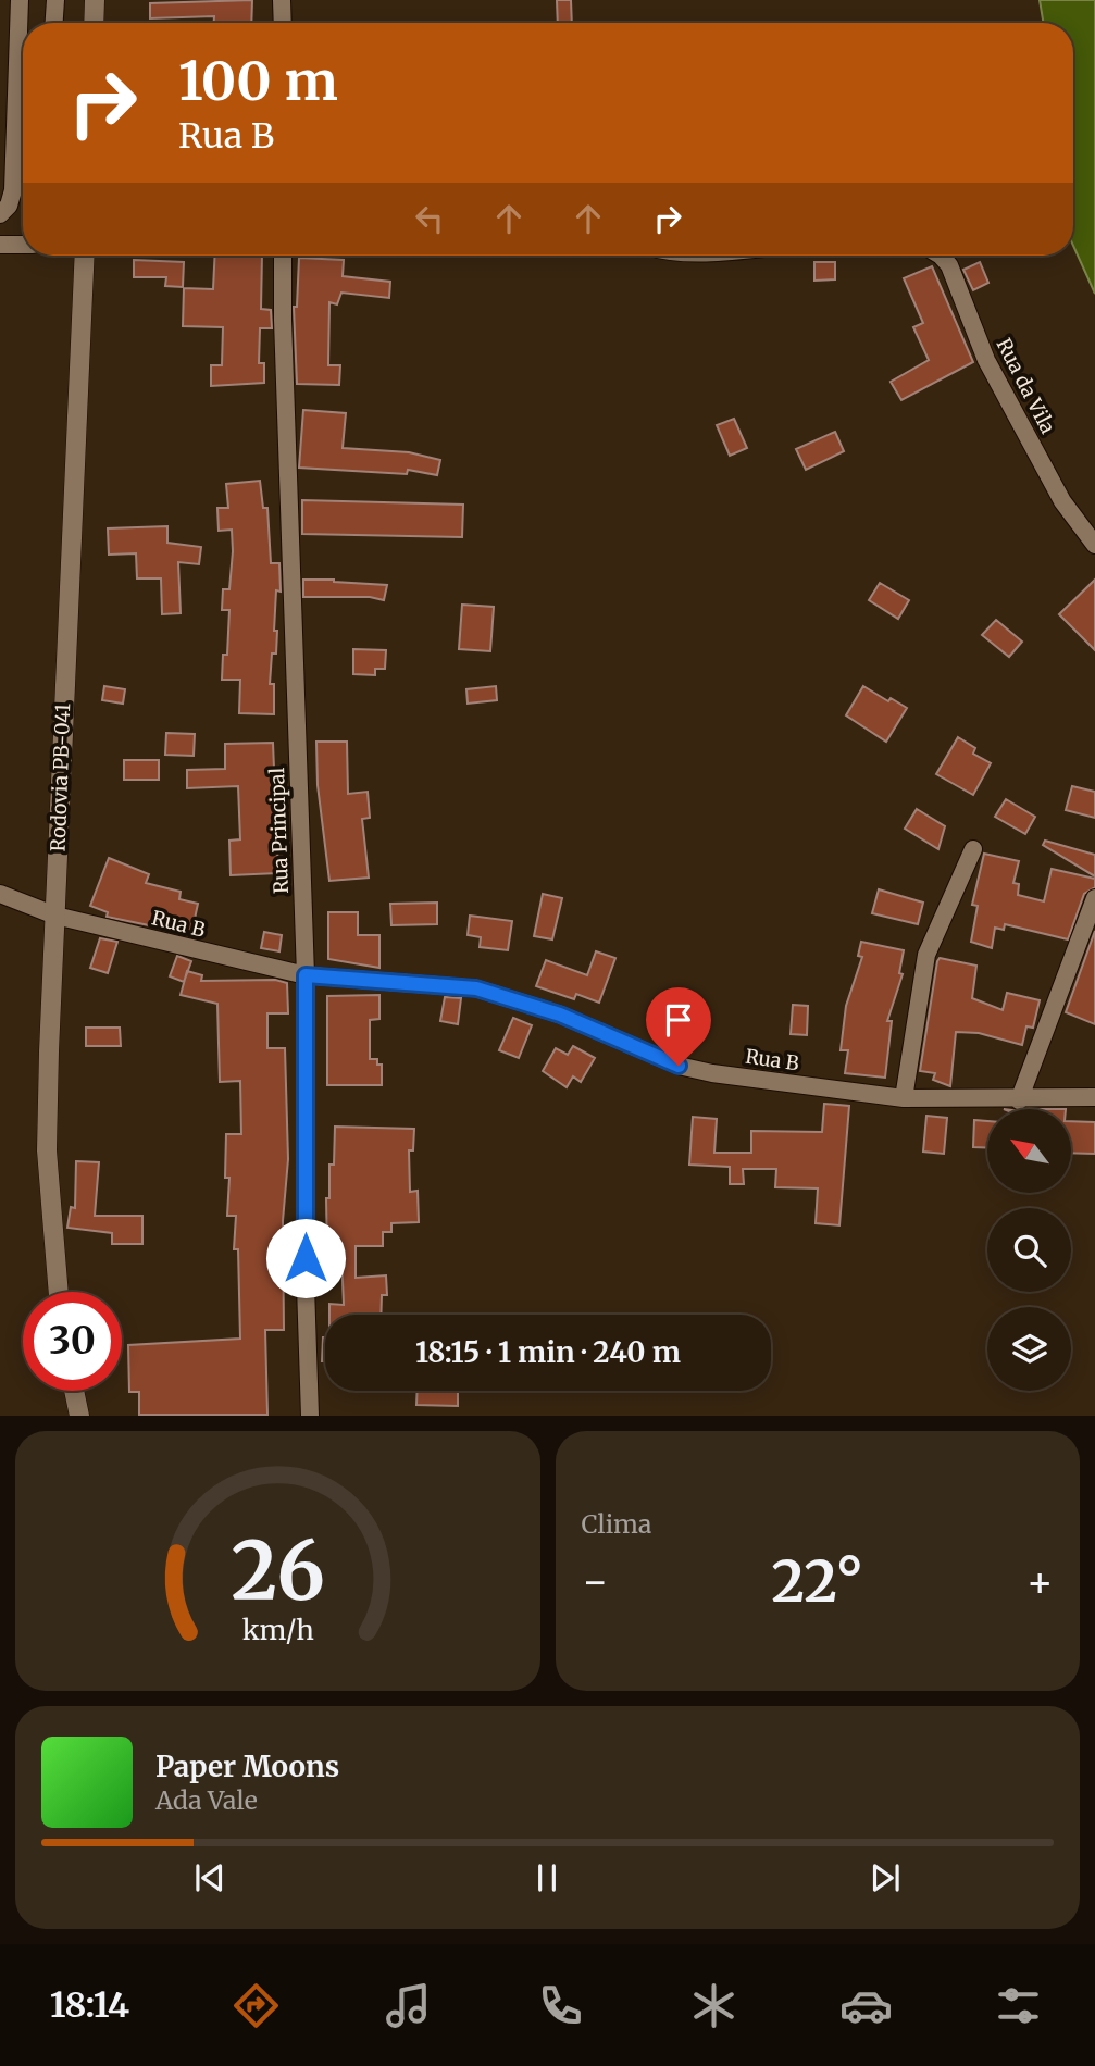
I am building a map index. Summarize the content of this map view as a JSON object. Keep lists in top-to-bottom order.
{
  "streets": {
    "main road": ["Rodovia PB-041"],
    "street": ["Rua da Vila", "Rua Principal", "Rua B"]
  },
  "crossings": [
    ["Rodovia PB-041", "Rua B"],
    ["Rua Principal", "Rua B"]
  ],
  "north": "top left",
  "page": {
    "turn": ["100 m", "Rua B"],
    "limit": "30",
    "trip": "18:15 · 1 min · 240 m",
    "tile": "Clima",
    "heat": ["−", "22°", "+"],
    "song": ["Paper Moons", "Ada Vale"],
    "tabs": "18:14",
    "gauge": ["26", "km/h"]
  }
}
